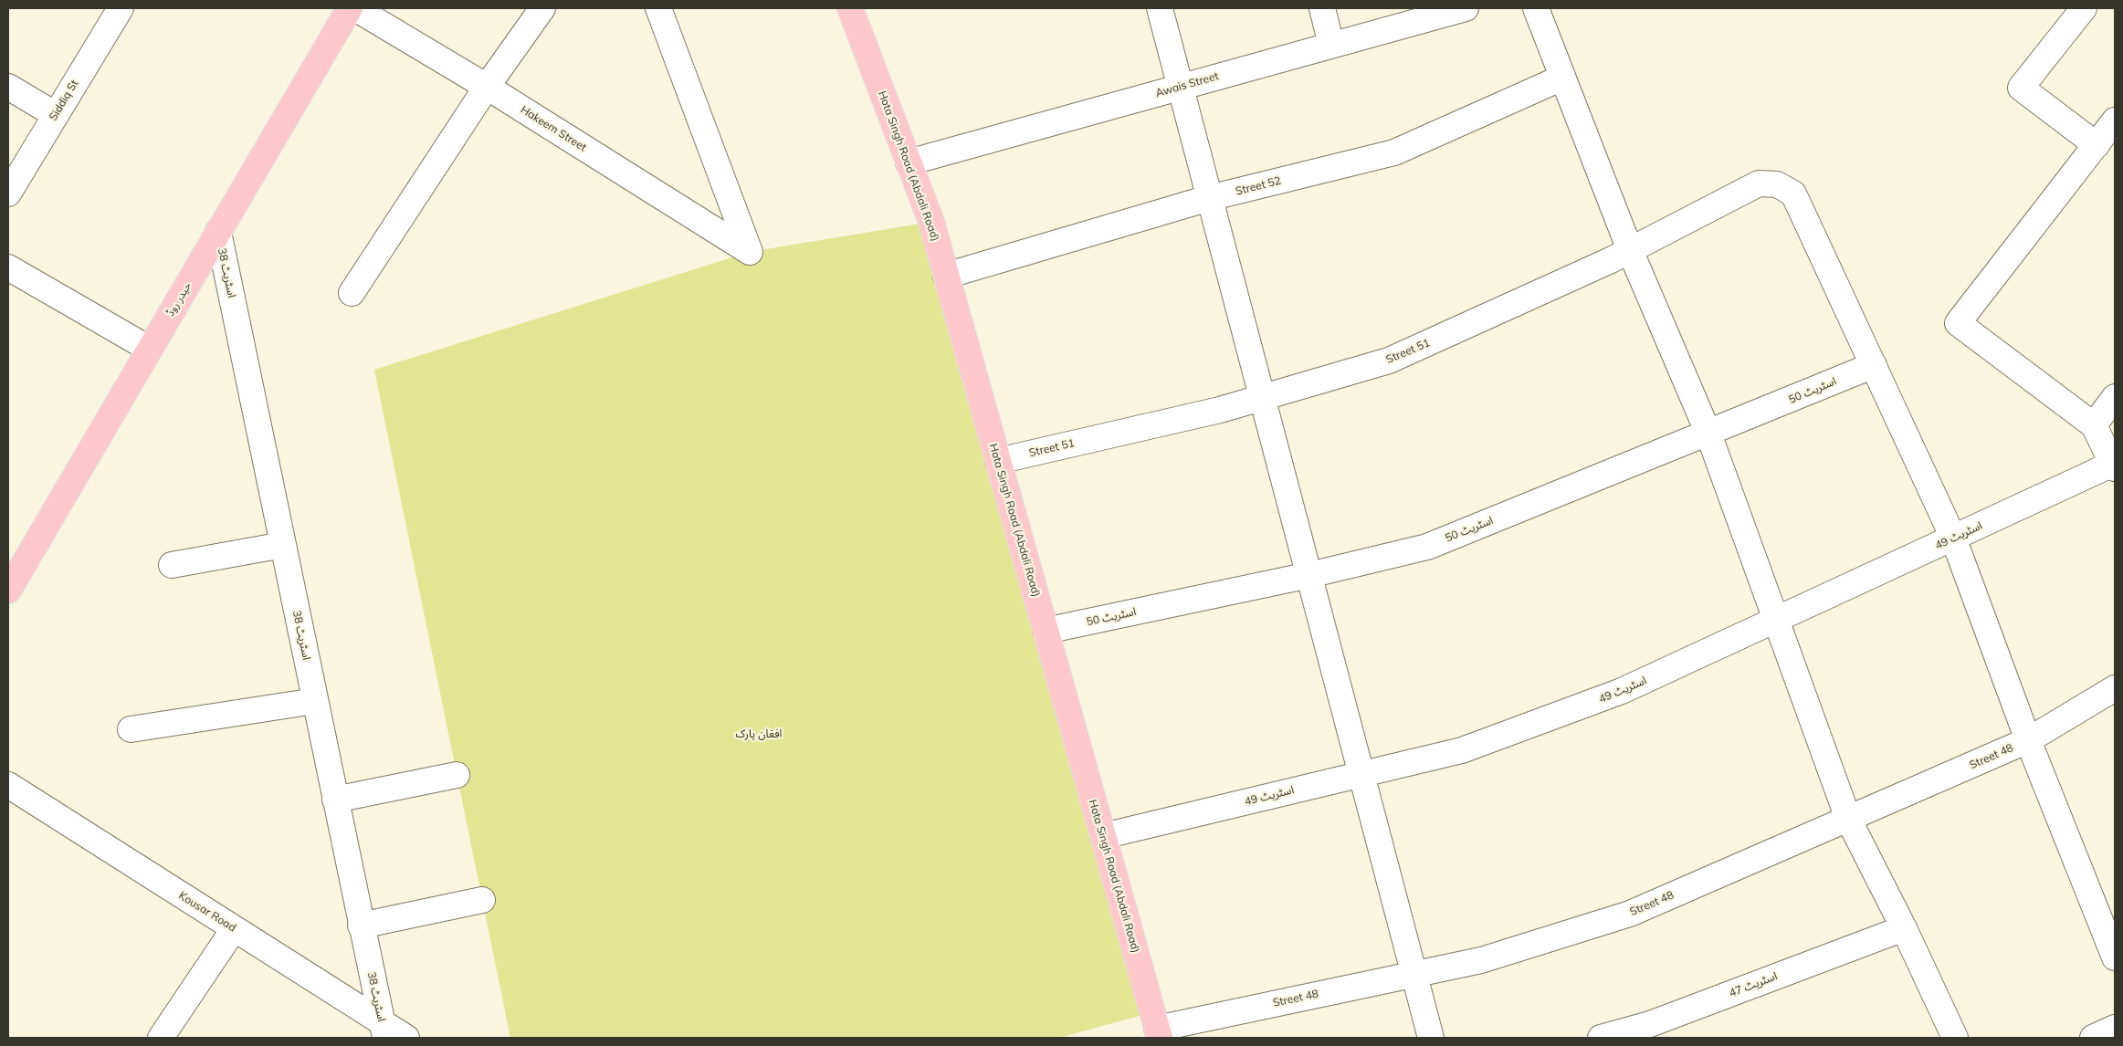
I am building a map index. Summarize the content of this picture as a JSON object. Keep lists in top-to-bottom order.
{
  "streets": {
    "main road": ["Hota Singh Road (Abdali Road)", "حیدر روڈ"],
    "street": [
      "Awais Street",
      "Siddiq St",
      "Hakeem Street",
      "Street 52",
      "اسٹریٹ 38",
      "Street 51",
      "اسٹریٹ 50",
      "اسٹریٹ 49",
      "Street 48",
      "Kousar Road",
      "اسٹریٹ 47"
    ]
  },
  "crossings": [
    ["Awais Street", "Hota Singh Road (Abdali Road)"],
    ["Hota Singh Road (Abdali Road)", "Street 52"],
    ["Hota Singh Road (Abdali Road)", "Street 51"],
    ["Hota Singh Road (Abdali Road)", "اسٹریٹ 50"],
    ["Hota Singh Road (Abdali Road)", "اسٹریٹ 49"],
    ["Hota Singh Road (Abdali Road)", "Street 48"],
    ["اسٹریٹ 38", "حیدر روڈ"],
    ["اسٹریٹ 38", "Kousar Road"],
    ["Street 51", "اسٹریٹ 50"]
  ],
  "parks": ["افغان پارک"]
}
